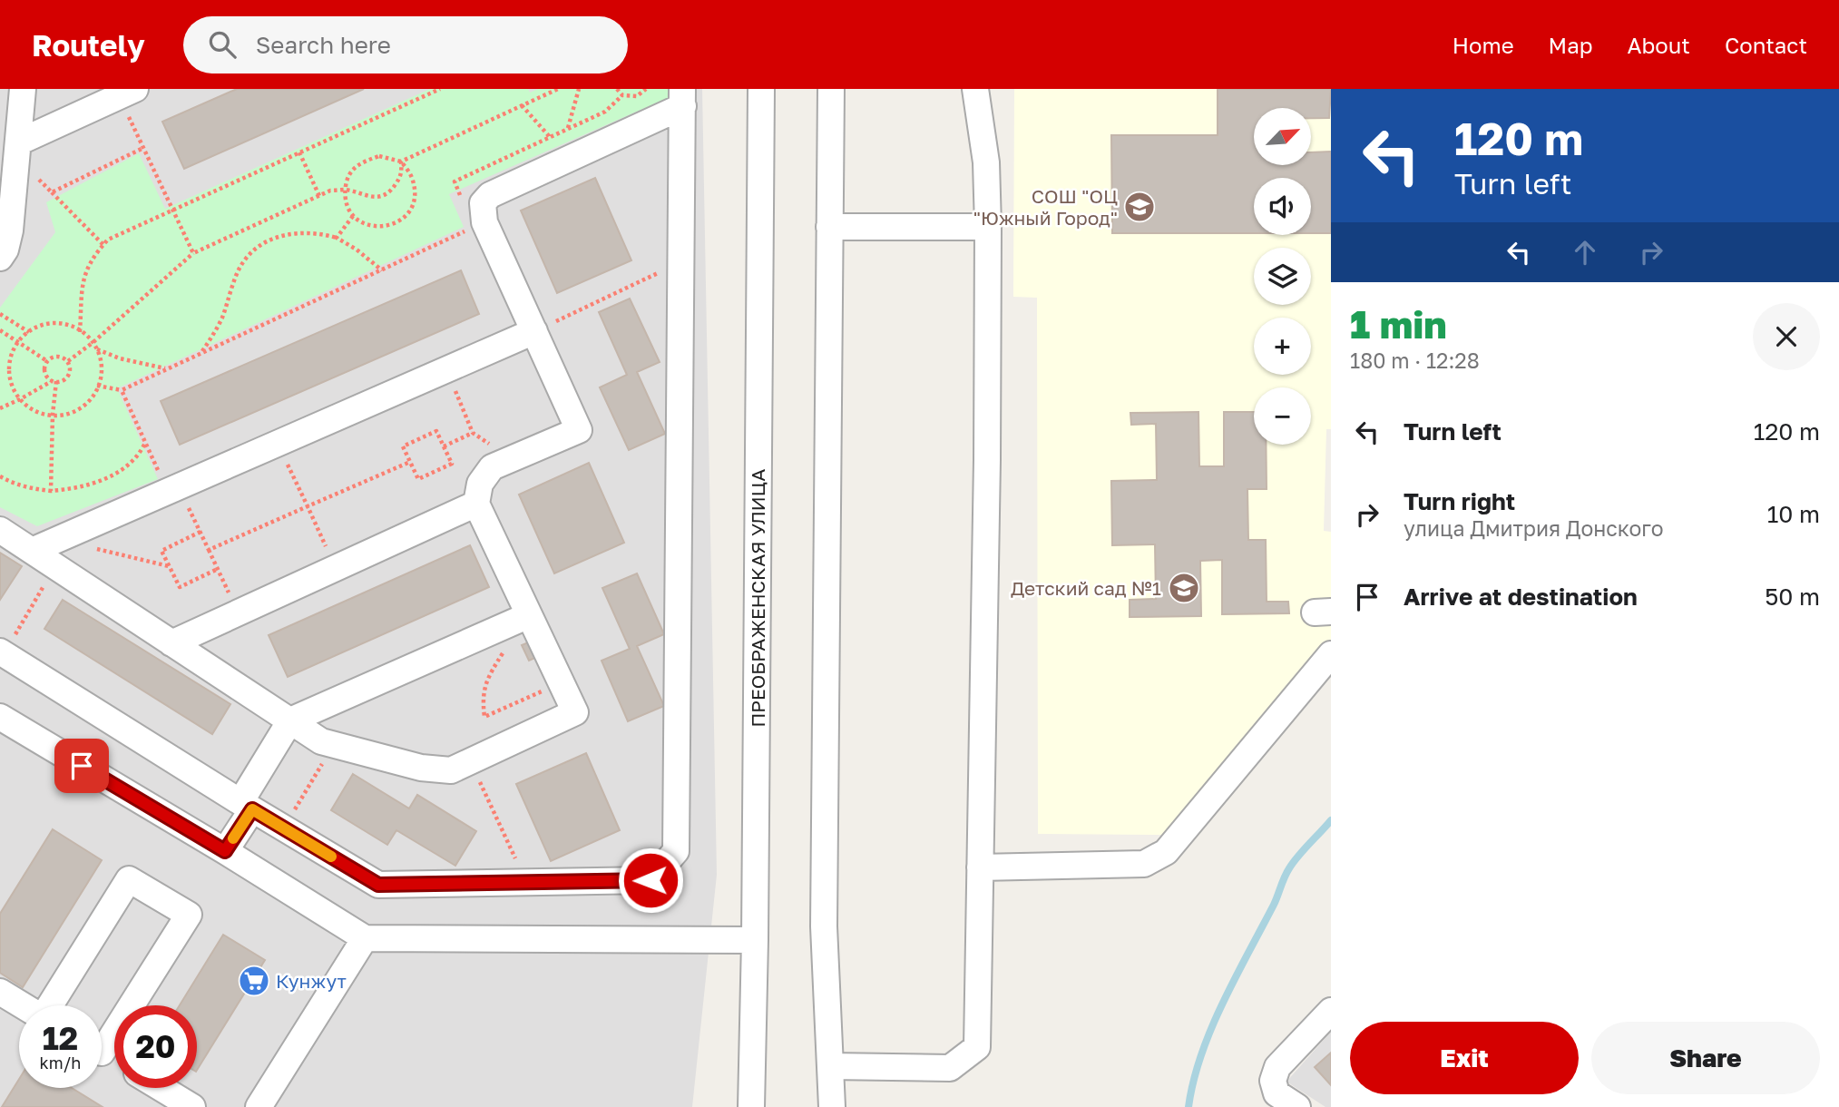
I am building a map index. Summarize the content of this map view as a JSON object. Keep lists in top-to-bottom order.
{
  "streets": {
    "street": ["ПРЕОБРАЖЕНСКАЯ УЛИЦА"]
  },
  "places": {
    "school or university": ["СОШ \"ОЦ \"Южный Город\"", "Детский сад №1"],
    "supermarket": ["Кунжут"]
  },
  "north": "top right",
  "page": {
    "header": "Routely",
    "search": "Search here",
    "nav": [
      "Home",
      "Map",
      "About",
      "Contact"
    ],
    "turn": ["120 m", "Turn left"],
    "map_buttons": ["+", "−"],
    "heading": ["1 min", "180 m · 12:28"],
    "list": [
      {
        "name": "Turn left",
        "value": "120 m"
      },
      {
        "name": "Turn right",
        "note": "улица Дмитрия Донского",
        "value": "10 m"
      },
      {
        "name": "Arrive at destination",
        "value": "50 m"
      }
    ],
    "speed": "12 km/h",
    "limit": "20",
    "buttons": ["Exit", "Share"]
  }
}
